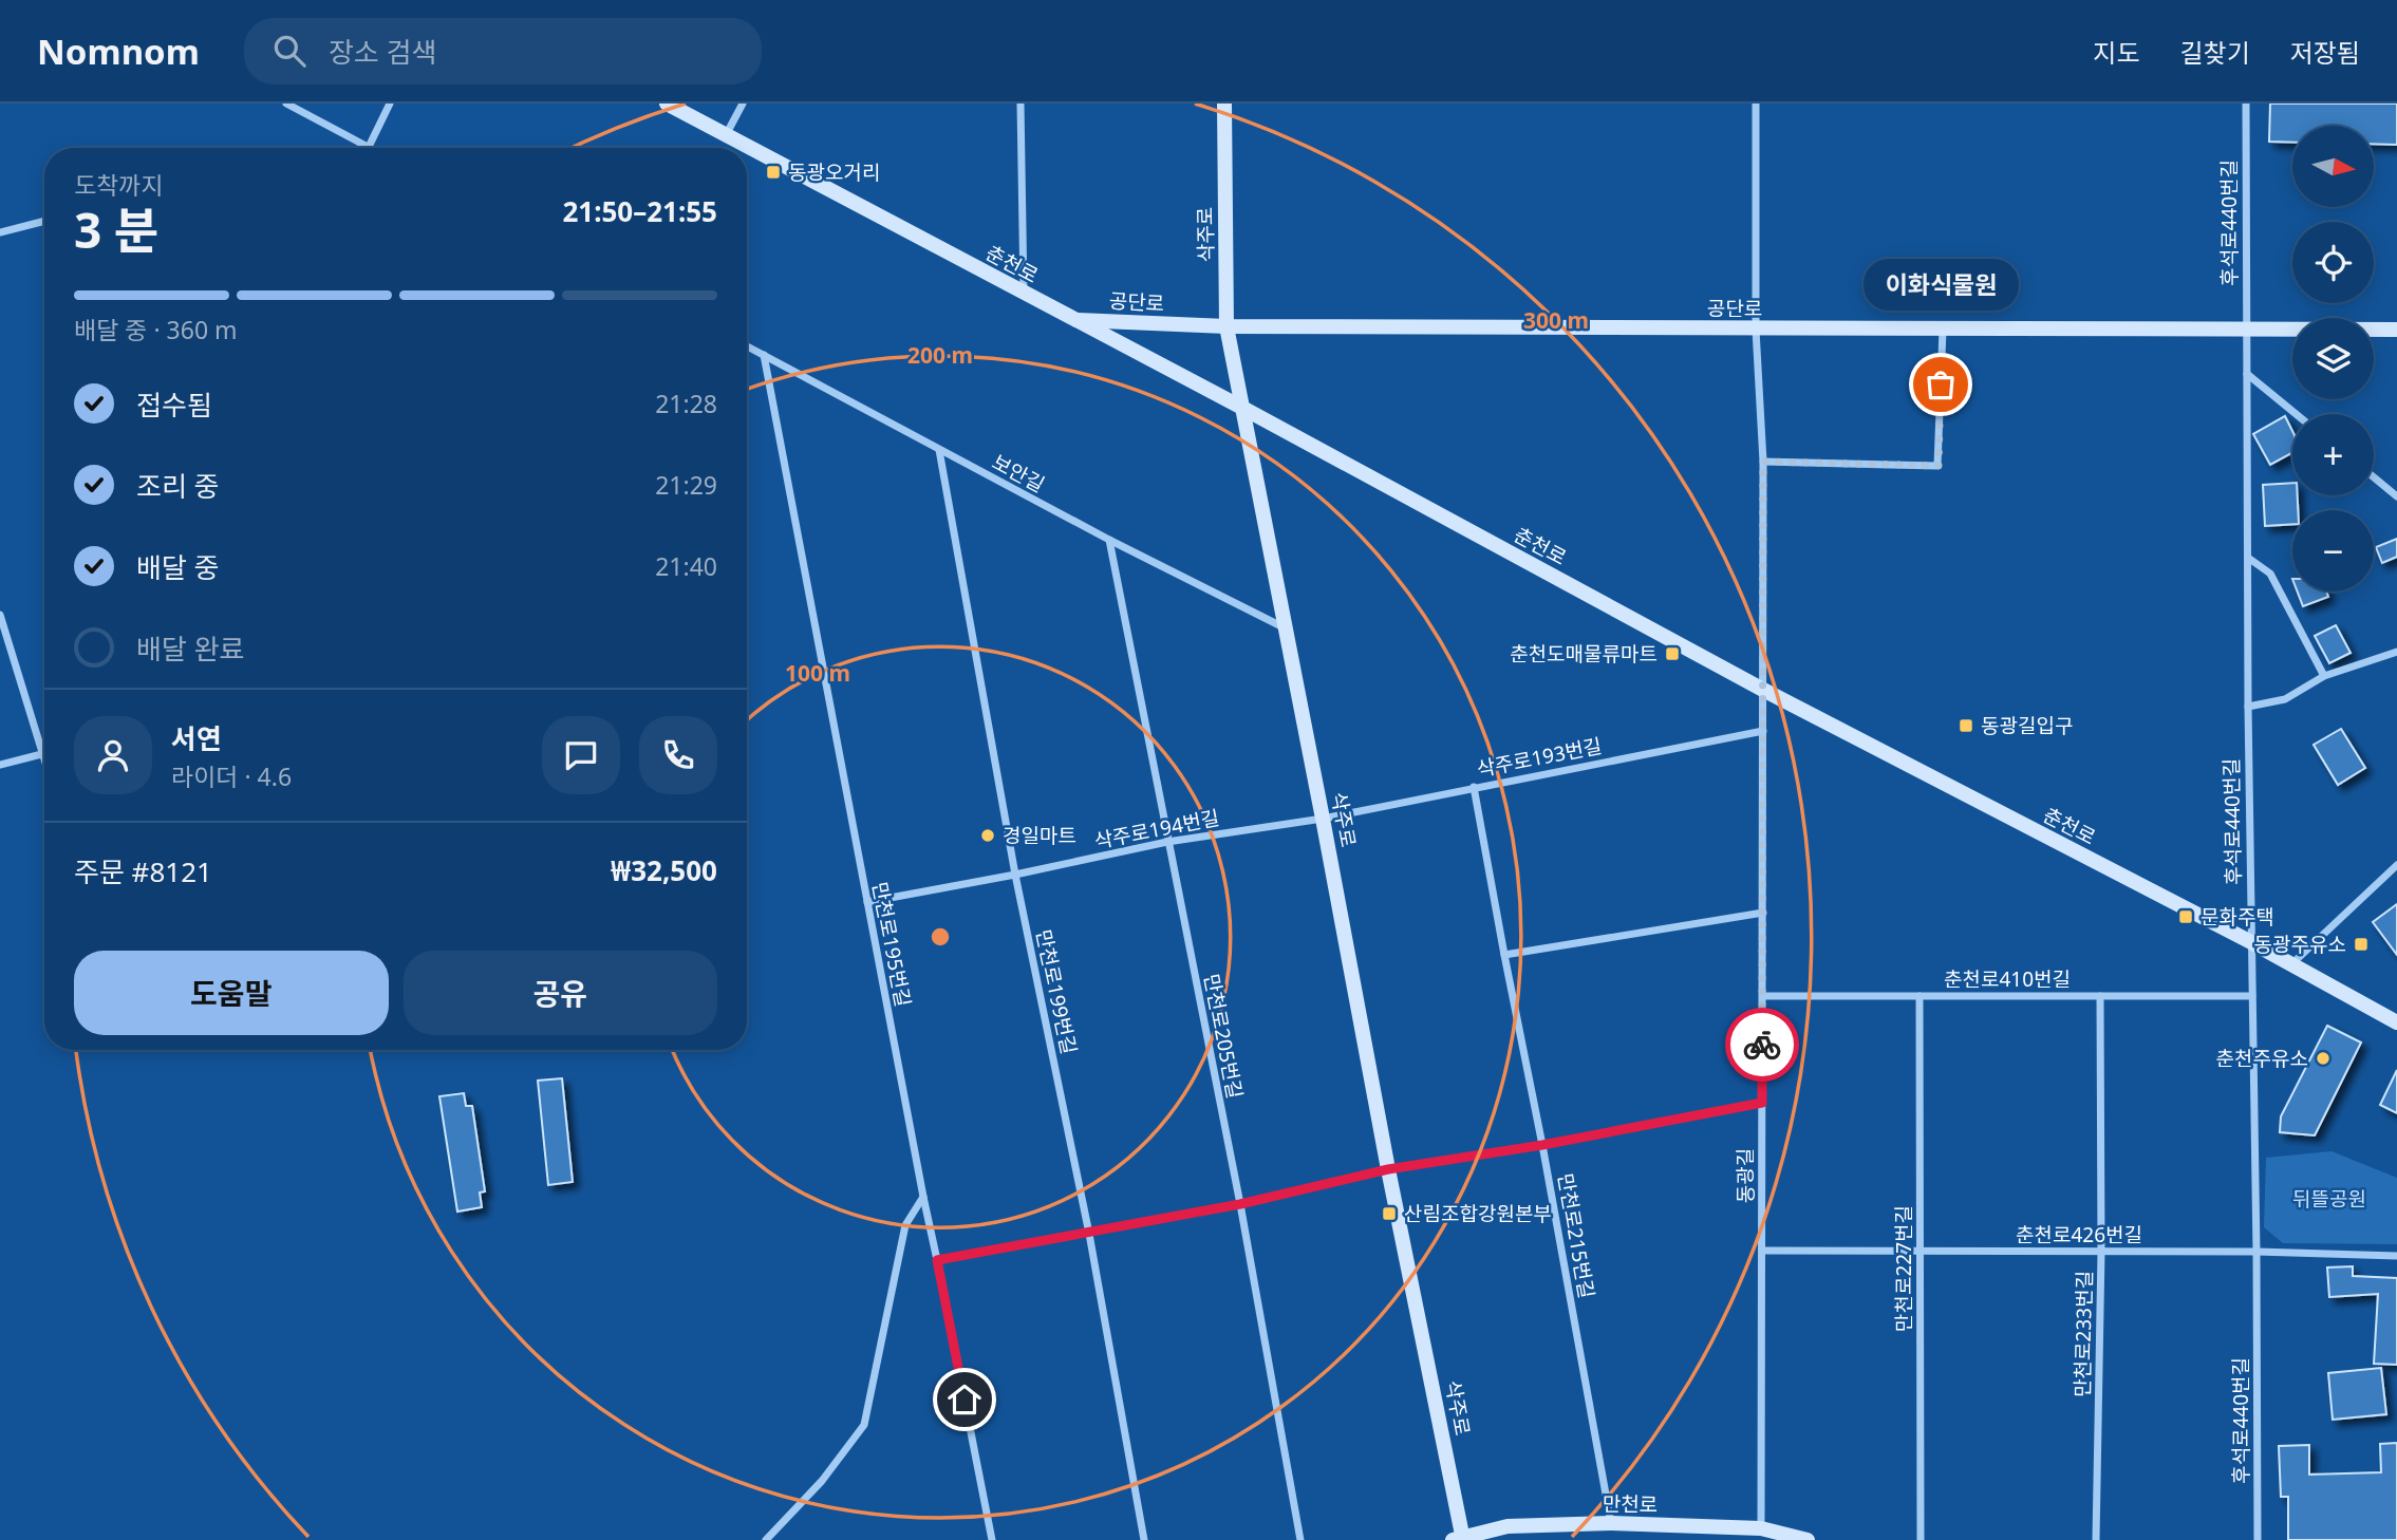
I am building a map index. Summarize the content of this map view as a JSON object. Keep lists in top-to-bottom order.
{
  "streets": {
    "street": [
      "후석로440번길",
      "삭주로",
      "춘천로",
      "공단로",
      "보안길",
      "삭주로193번길",
      "삭주로194번길",
      "만천로195번길",
      "춘천로410번길",
      "만천로199번길",
      "만천로205번길",
      "동광길",
      "춘천로426번길",
      "만천로215번길",
      "만천로227번길",
      "만천로233번길",
      "만천로"
    ]
  },
  "crossings": [
    ["후석로440번길", "춘천로"],
    ["후석로440번길", "공단로"],
    ["후석로440번길", "춘천로410번길"],
    ["후석로440번길", "춘천로426번길"],
    ["삭주로", "춘천로"],
    ["삭주로", "공단로"],
    ["삭주로", "보안길"],
    ["삭주로", "삭주로193번길"],
    ["삭주로", "삭주로194번길"],
    ["삭주로", "만천로"],
    ["춘천로", "공단로"],
    ["춘천로", "동광길"],
    ["공단로", "동광길"],
    ["보안길", "만천로195번길"],
    ["보안길", "만천로199번길"],
    ["보안길", "만천로205번길"],
    ["삭주로193번길", "삭주로194번길"],
    ["삭주로193번길", "동광길"],
    ["삭주로193번길", "만천로215번길"],
    ["삭주로194번길", "만천로195번길"],
    ["삭주로194번길", "만천로199번길"],
    ["삭주로194번길", "만천로205번길"],
    ["춘천로410번길", "동광길"],
    ["춘천로410번길", "만천로227번길"],
    ["춘천로410번길", "만천로233번길"],
    ["동광길", "춘천로426번길"],
    ["동광길", "만천로"],
    ["춘천로426번길", "만천로227번길"],
    ["춘천로426번길", "만천로233번길"],
    ["만천로215번길", "만천로"]
  ],
  "parks": ["뒤뜰공원"],
  "places": {
    "transit": [
      "동광오거리",
      "춘천도매물류마트",
      "동광길입구",
      "문화주택",
      "동광주유소",
      "산림조합강원본부"
    ],
    "other": ["이화식물원", "경일마트", "춘천주유소"]
  },
  "north": "right",
  "page": {
    "header": "Nomnom",
    "search": "장소 검색",
    "nav": ["지도", "길찾기", "저장됨"],
    "map_buttons": ["+", "−"],
    "heading": ["3 분", "도착까지", "21:50–21:55"],
    "panel": [
      "서연",
      "라이더 · 4.6",
      "주문 #8121",
      "₩32,500"
    ],
    "bubble": "이화식물원",
    "bar": "배달 중 · 360 m",
    "list": [
      ["접수됨", "21:28"],
      ["조리 중", "21:29"],
      ["배달 중", "21:40"],
      "배달 완료"
    ],
    "buttons": ["도움말", "공유"]
  },
  "rings": ["300 m", "200 m", "100 m"]
}
